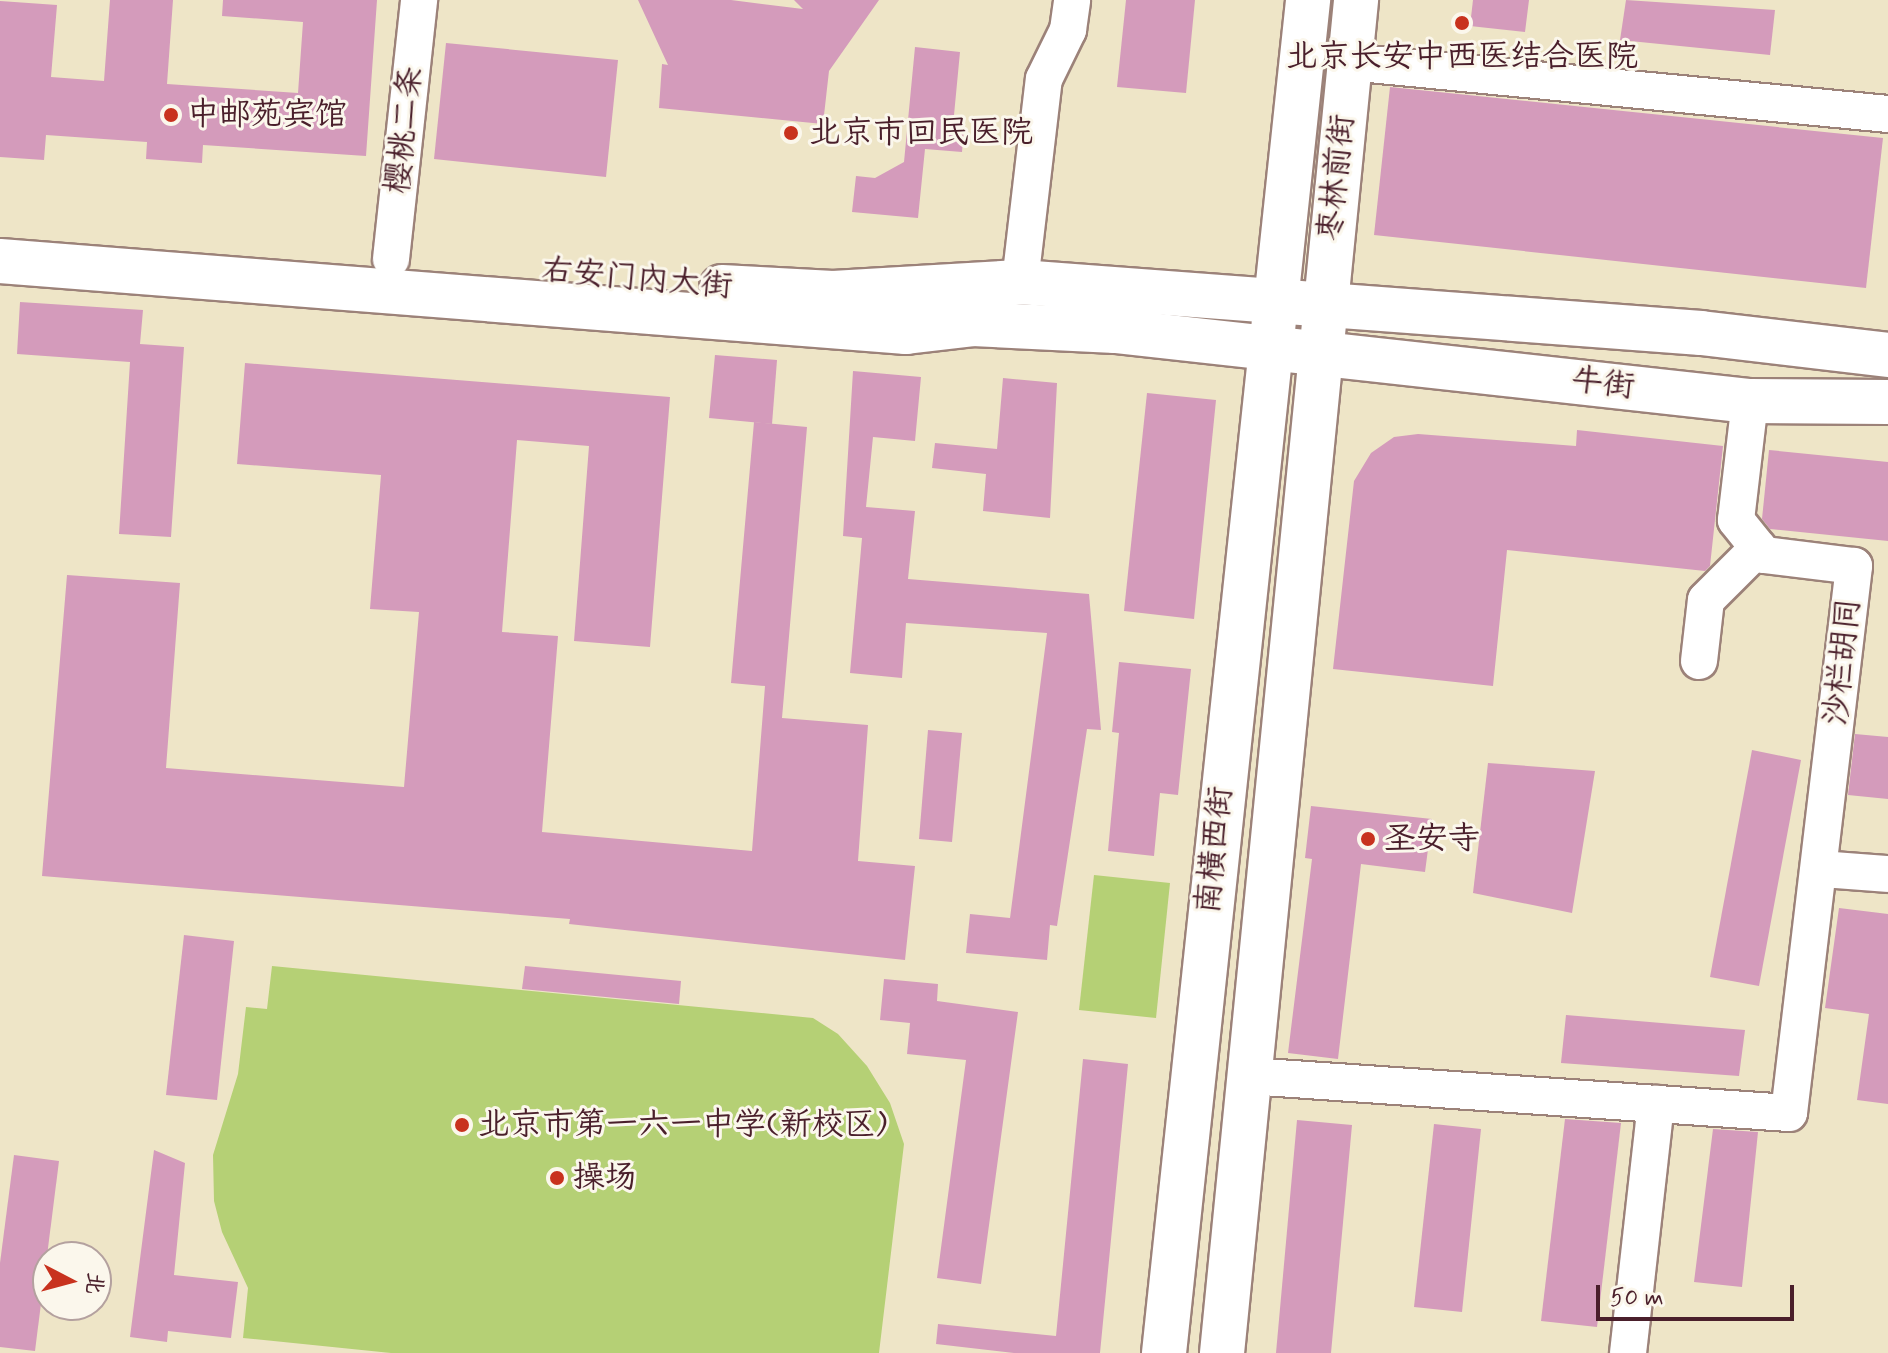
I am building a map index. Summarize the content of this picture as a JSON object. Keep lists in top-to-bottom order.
{
  "streets": {
    "main road": [
      "枣林前街",
      "右安门内大街",
      "牛街",
      "南横西街"
    ],
    "street": ["樱桃二条", "沙栏胡同"]
  },
  "crossings": [
    ["樱桃二条", "右安门内大街"],
    ["枣林前街", "右安门内大街"],
    ["枣林前街", "牛街"],
    ["枣林前街", "南横西街"],
    ["右安门内大街", "牛街"],
    ["右安门内大街", "南横西街"],
    ["牛街", "南横西街"]
  ],
  "places": [
    "北京长安中西医结合医院",
    "中邮苑宾馆",
    "北京市回民医院",
    "圣安寺",
    "北京市第一六一中学(新校区)",
    "操场"
  ],
  "scale_bar": "50 m",
  "north": "right"
}
